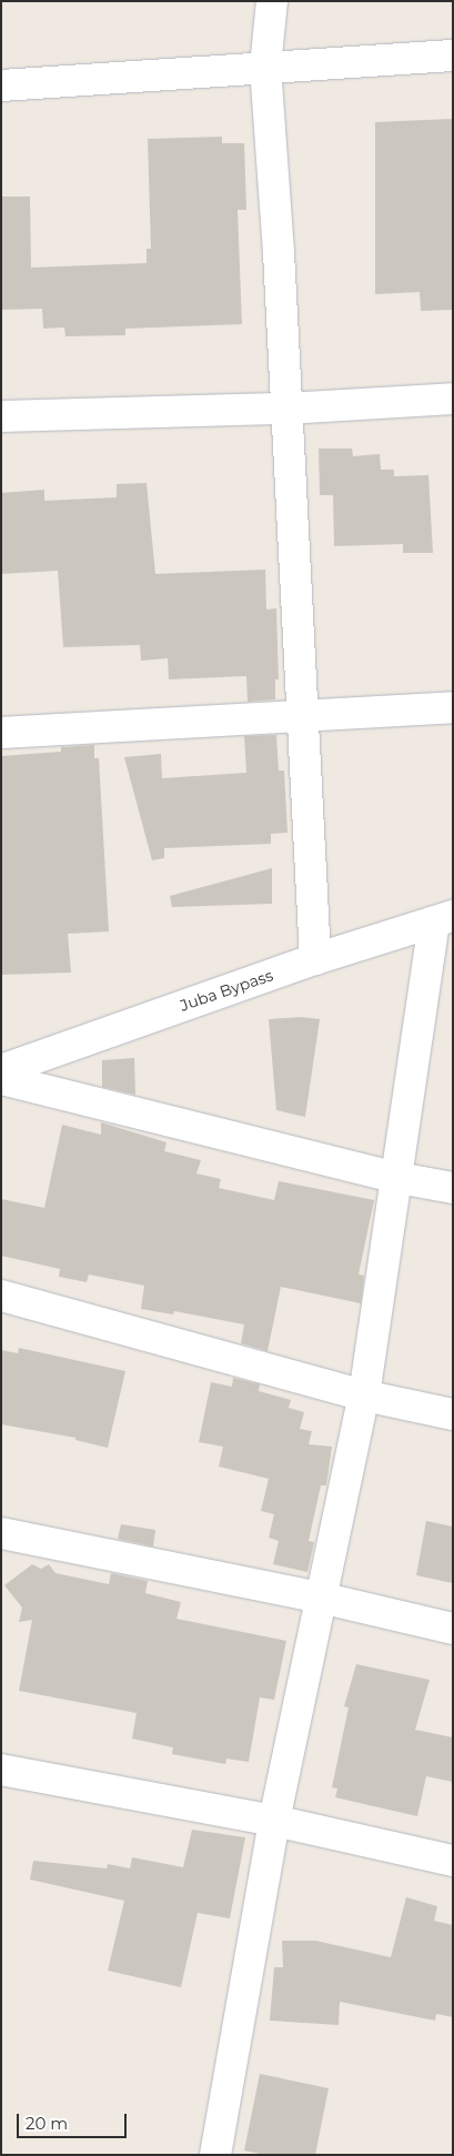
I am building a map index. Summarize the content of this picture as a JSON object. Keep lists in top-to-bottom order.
{
  "streets": {
    "street": ["Juba Bypass"]
  },
  "scale_bar": "20 m"
}
